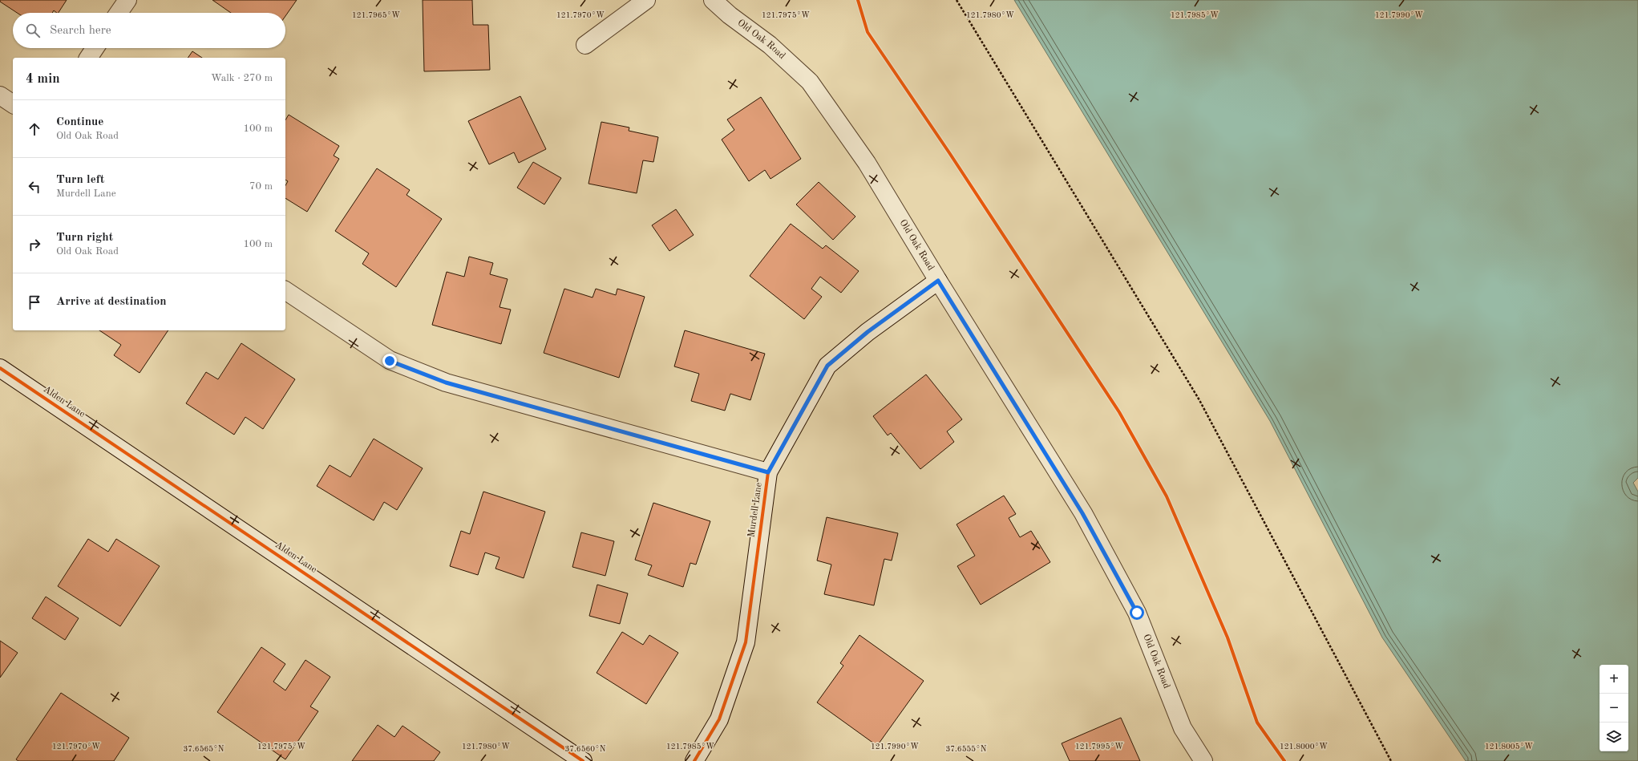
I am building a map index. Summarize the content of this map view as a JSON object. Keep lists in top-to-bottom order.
{
  "streets": {
    "street": ["Old Oak Road", "Alden Lane", "Murdell Lane"]
  },
  "crossings": [
    ["Old Oak Road", "Murdell Lane"]
  ],
  "page": {
    "search": "Search here",
    "heading": ["4 min", "Walk · 270 m"],
    "list": [
      ["Continue", "Old Oak Road", "100 m"],
      ["Turn left", "Murdell Lane", "70 m"],
      ["Turn right", "Old Oak Road", "100 m"],
      "Arrive at destination"
    ],
    "map_buttons": ["+", "−"]
  },
  "coordinates": [
    "121.7965°W",
    "121.7970°W",
    "121.7975°W",
    "121.7980°W",
    "121.7985°W",
    "121.7990°W",
    "121.7995°W",
    "121.8000°W",
    "121.8005°W",
    "37.6565°N",
    "37.6560°N",
    "37.6555°N"
  ]
}
